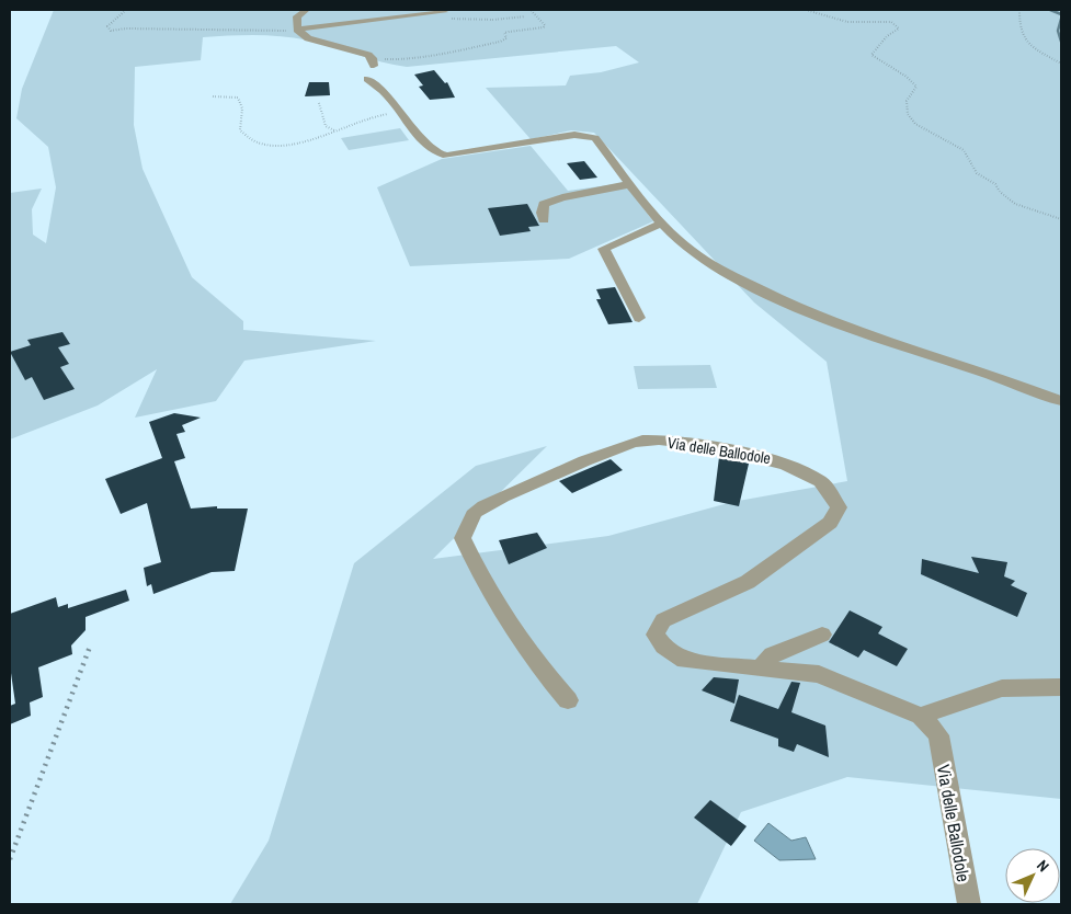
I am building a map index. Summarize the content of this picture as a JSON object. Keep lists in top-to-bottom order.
{
  "streets": {
    "lane": ["Via delle Ballodole"]
  },
  "north": "top right"
}
